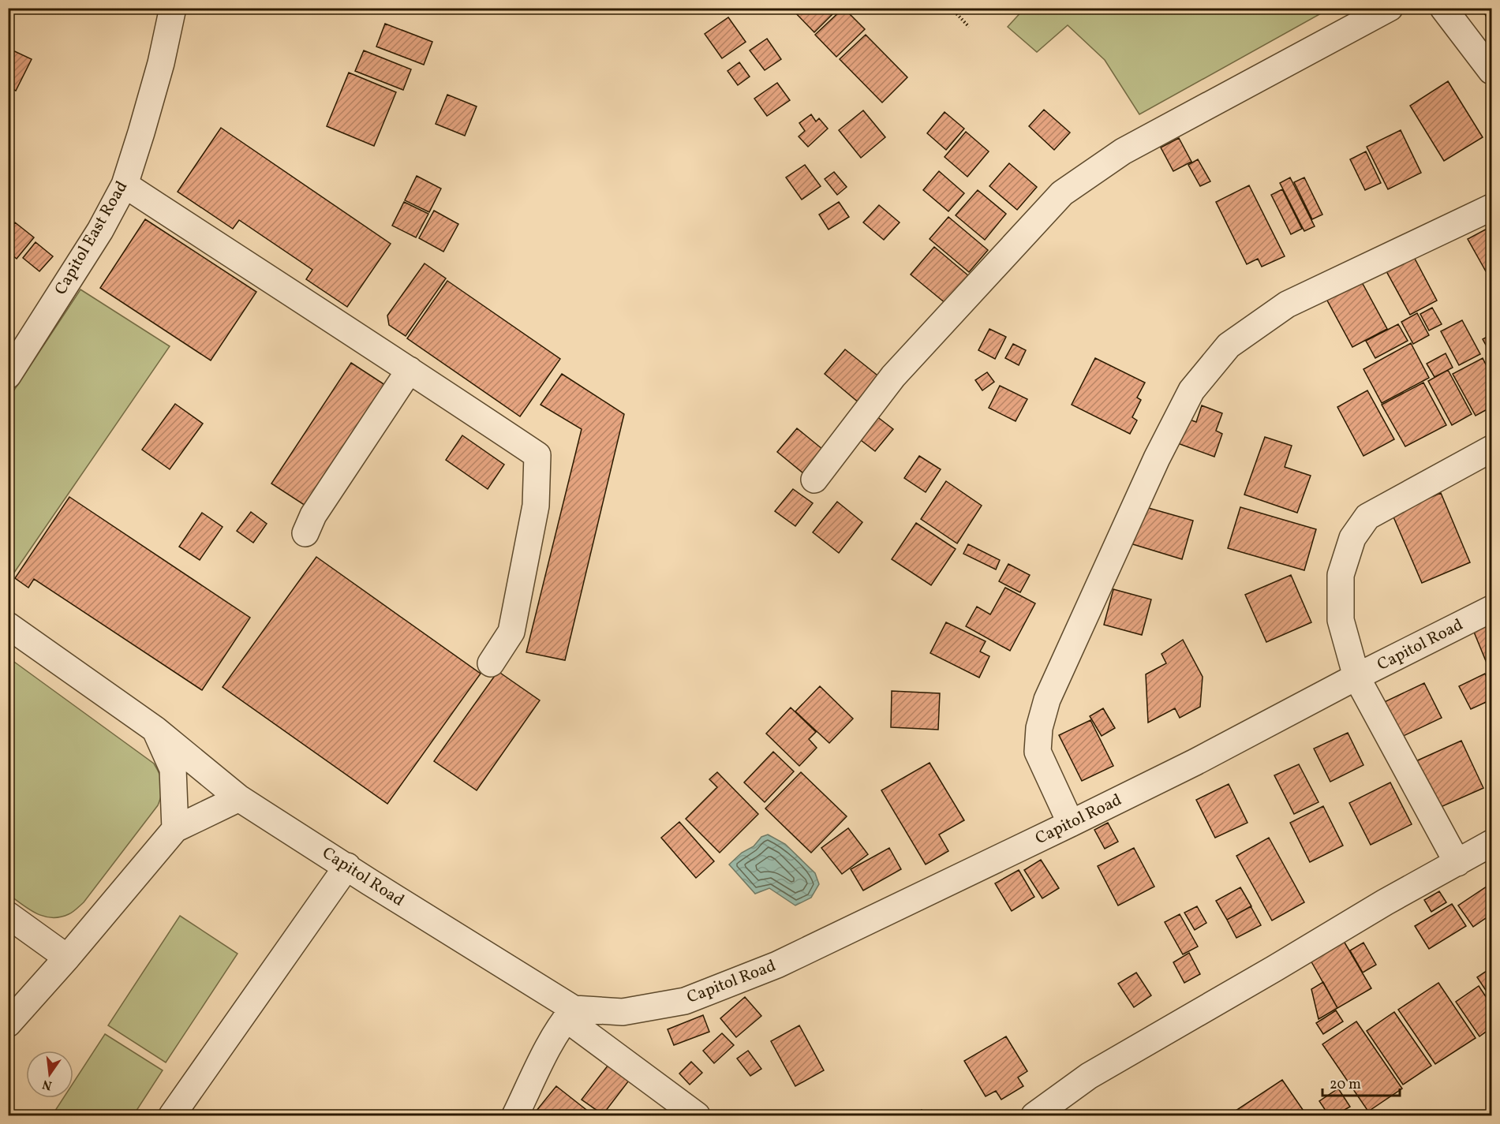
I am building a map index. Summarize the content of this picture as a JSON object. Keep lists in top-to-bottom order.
{
  "streets": {
    "street": ["Capitol East Road", "Capitol Road"]
  },
  "scale_bar": "20 m",
  "north": "bottom"
}
